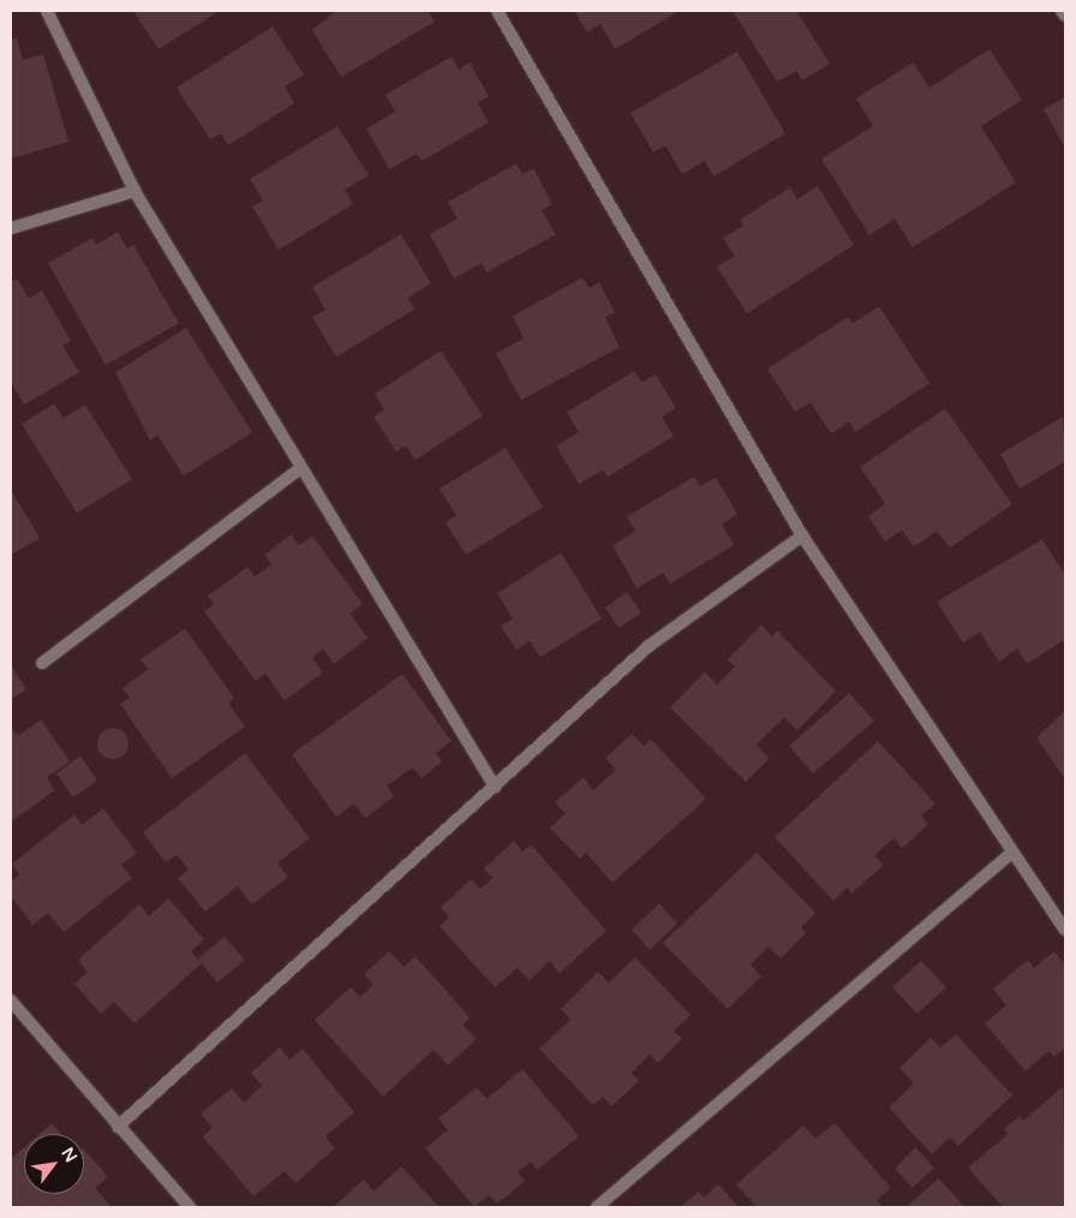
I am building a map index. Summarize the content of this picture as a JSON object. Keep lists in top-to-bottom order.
{
  "north": "top right"
}
